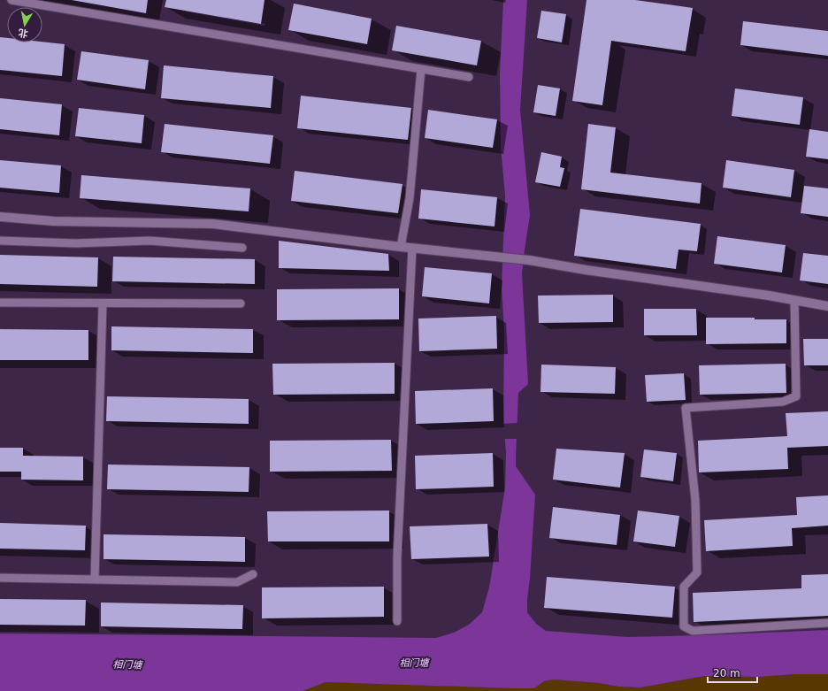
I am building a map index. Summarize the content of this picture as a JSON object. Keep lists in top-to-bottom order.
{
  "water": ["相门塘"],
  "scale_bar": "20 m",
  "north": "bottom"
}
